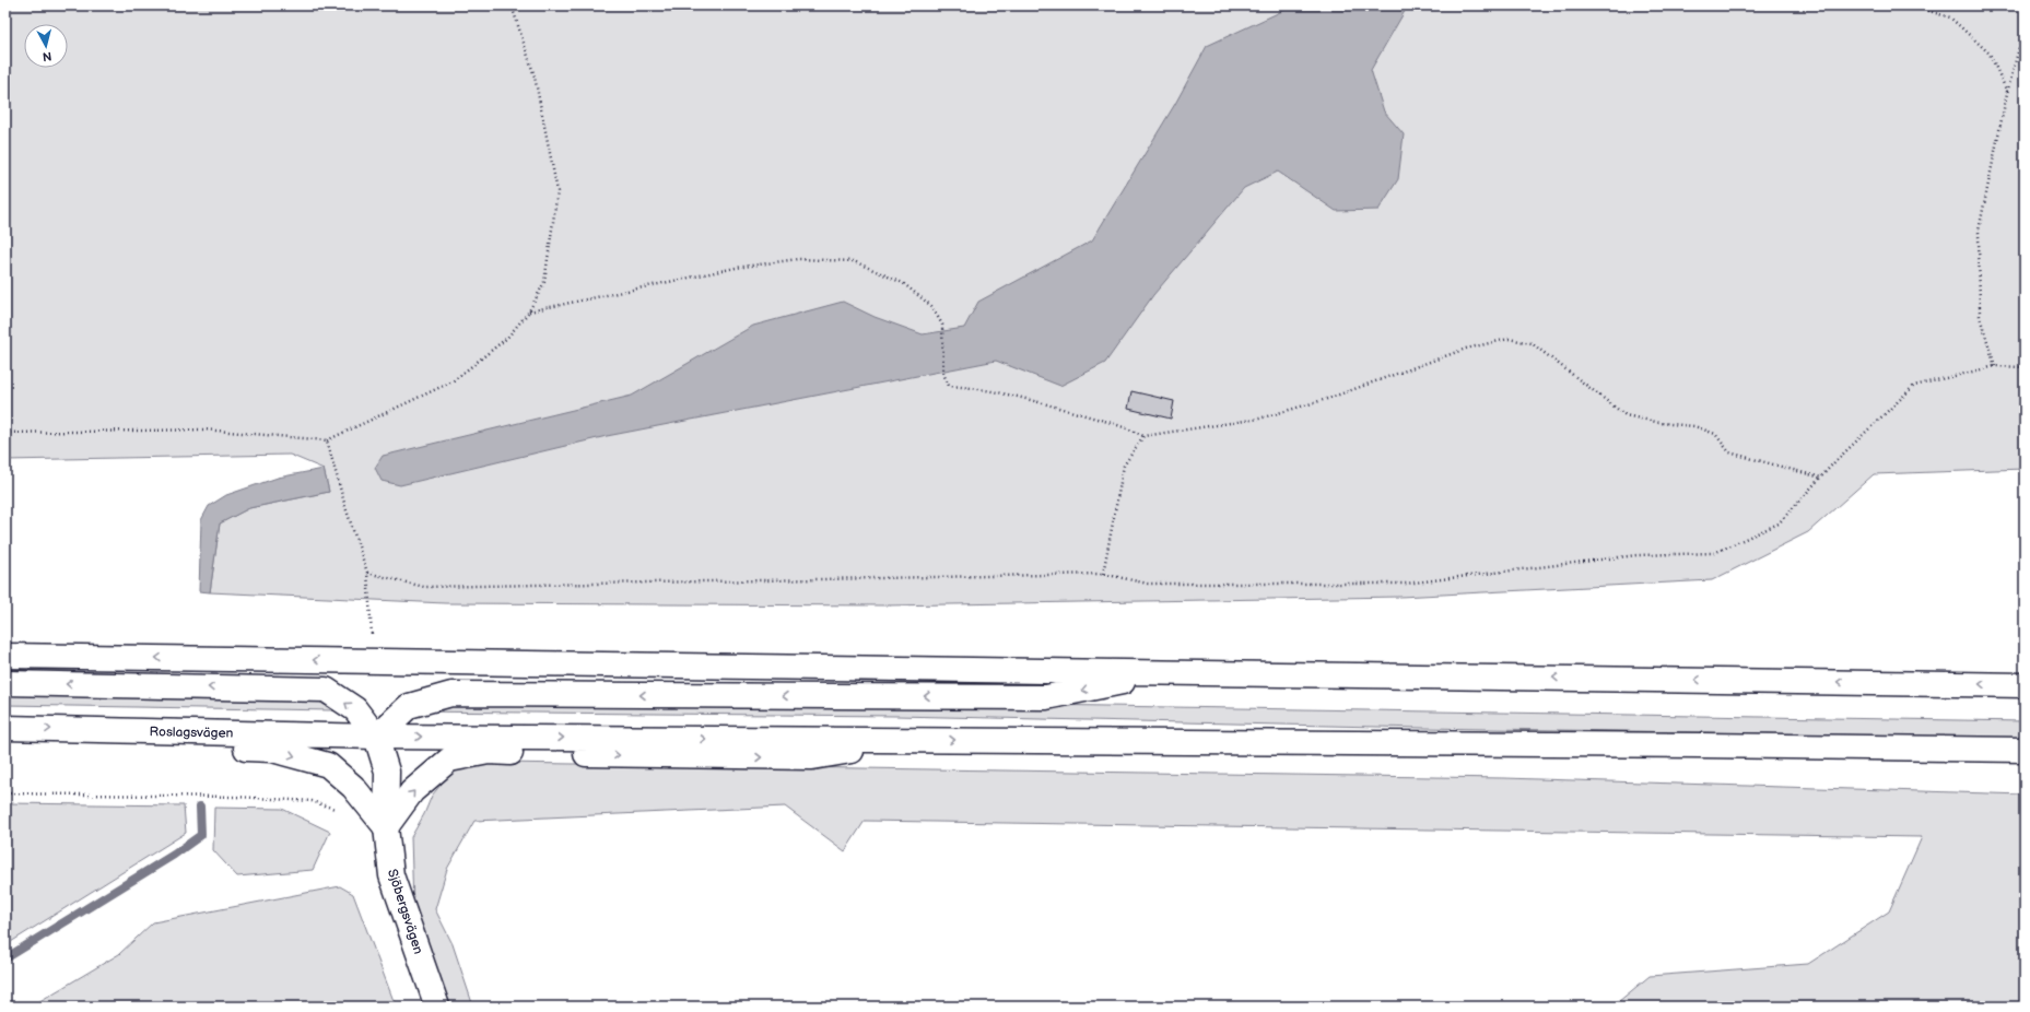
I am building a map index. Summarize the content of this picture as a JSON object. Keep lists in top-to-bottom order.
{
  "streets": {
    "main road": ["Roslagsvägen", "Sjöbergsvägen"]
  },
  "crossings": [
    ["Roslagsvägen", "Sjöbergsvägen"]
  ],
  "north": "bottom"
}
